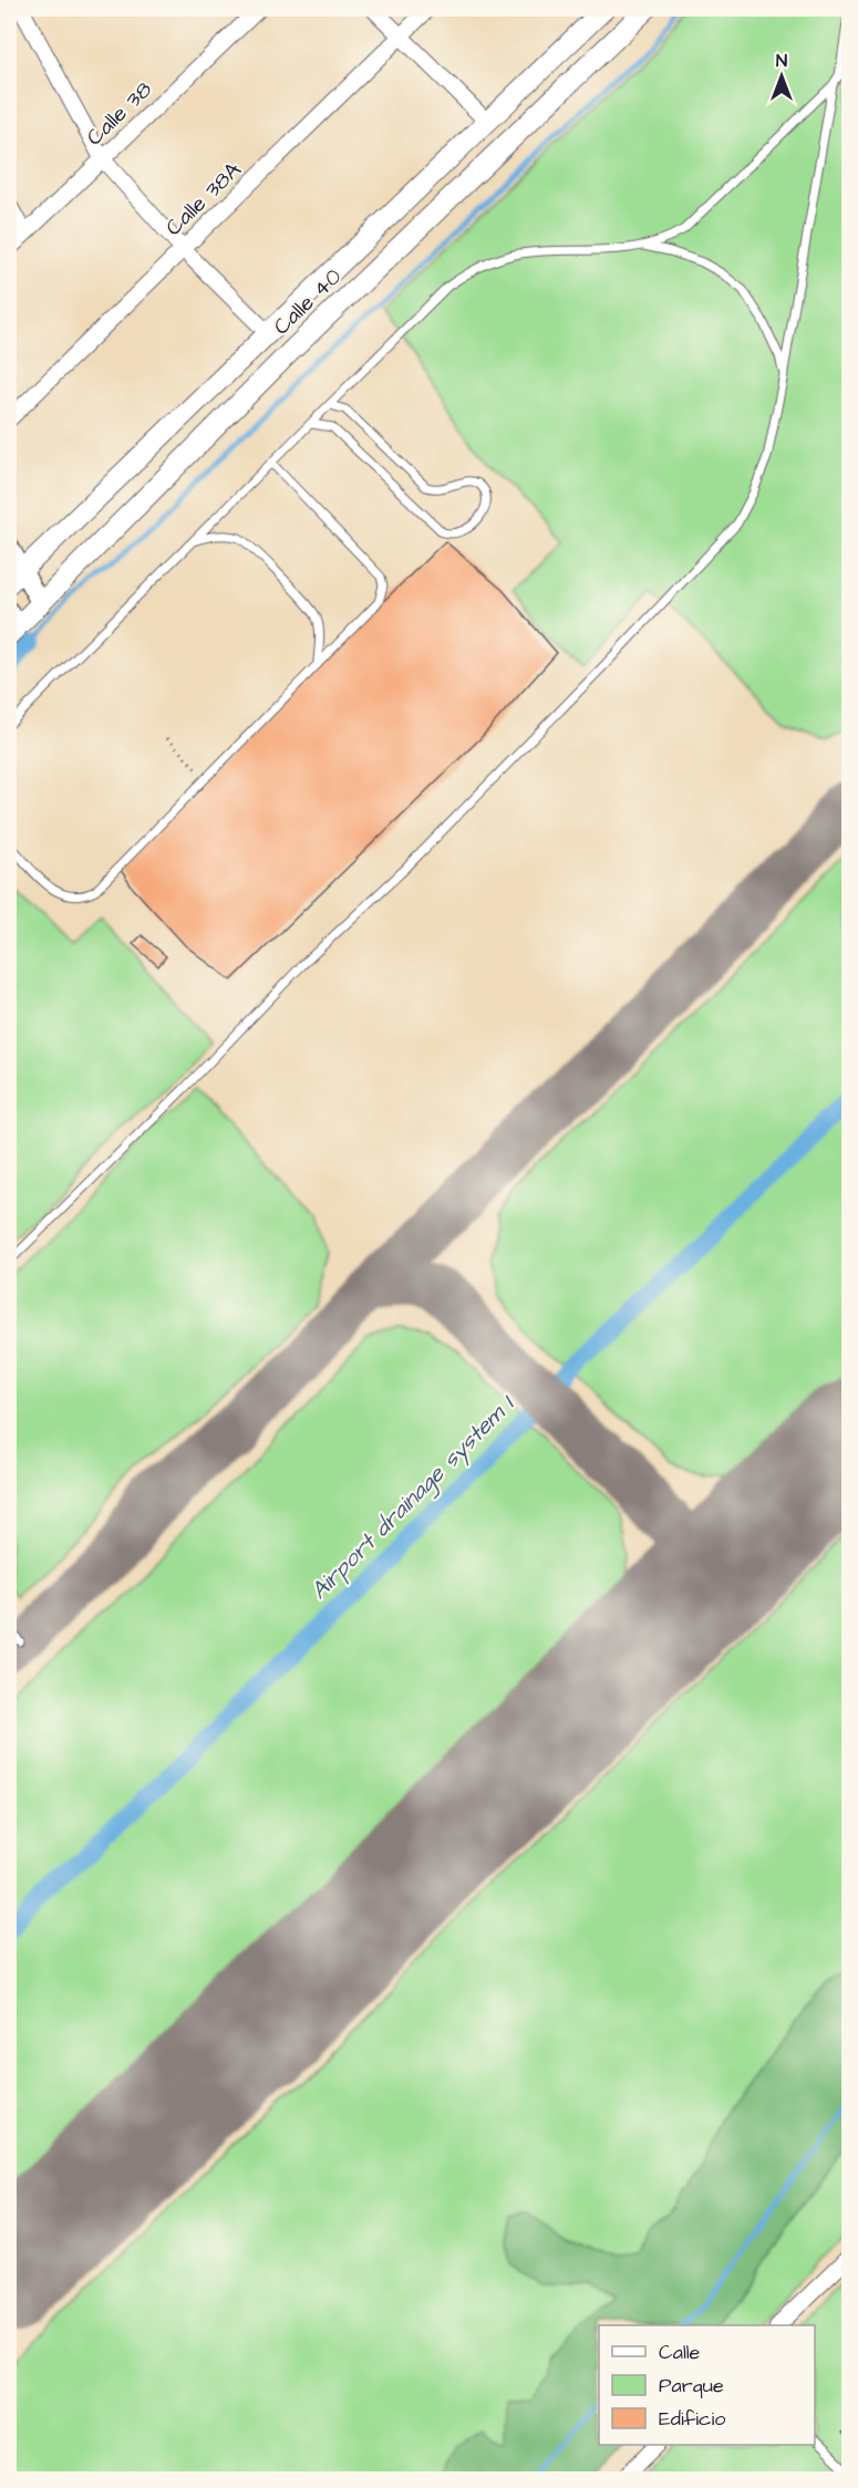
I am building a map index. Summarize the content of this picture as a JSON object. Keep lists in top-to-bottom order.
{
  "streets": {
    "main road": ["Calle 40"],
    "street": ["Calle 38", "Calle 38A"]
  },
  "water": ["Airport drainage system I"],
  "legend": ["Calle", "Parque", "Edificio"],
  "north": "top"
}
